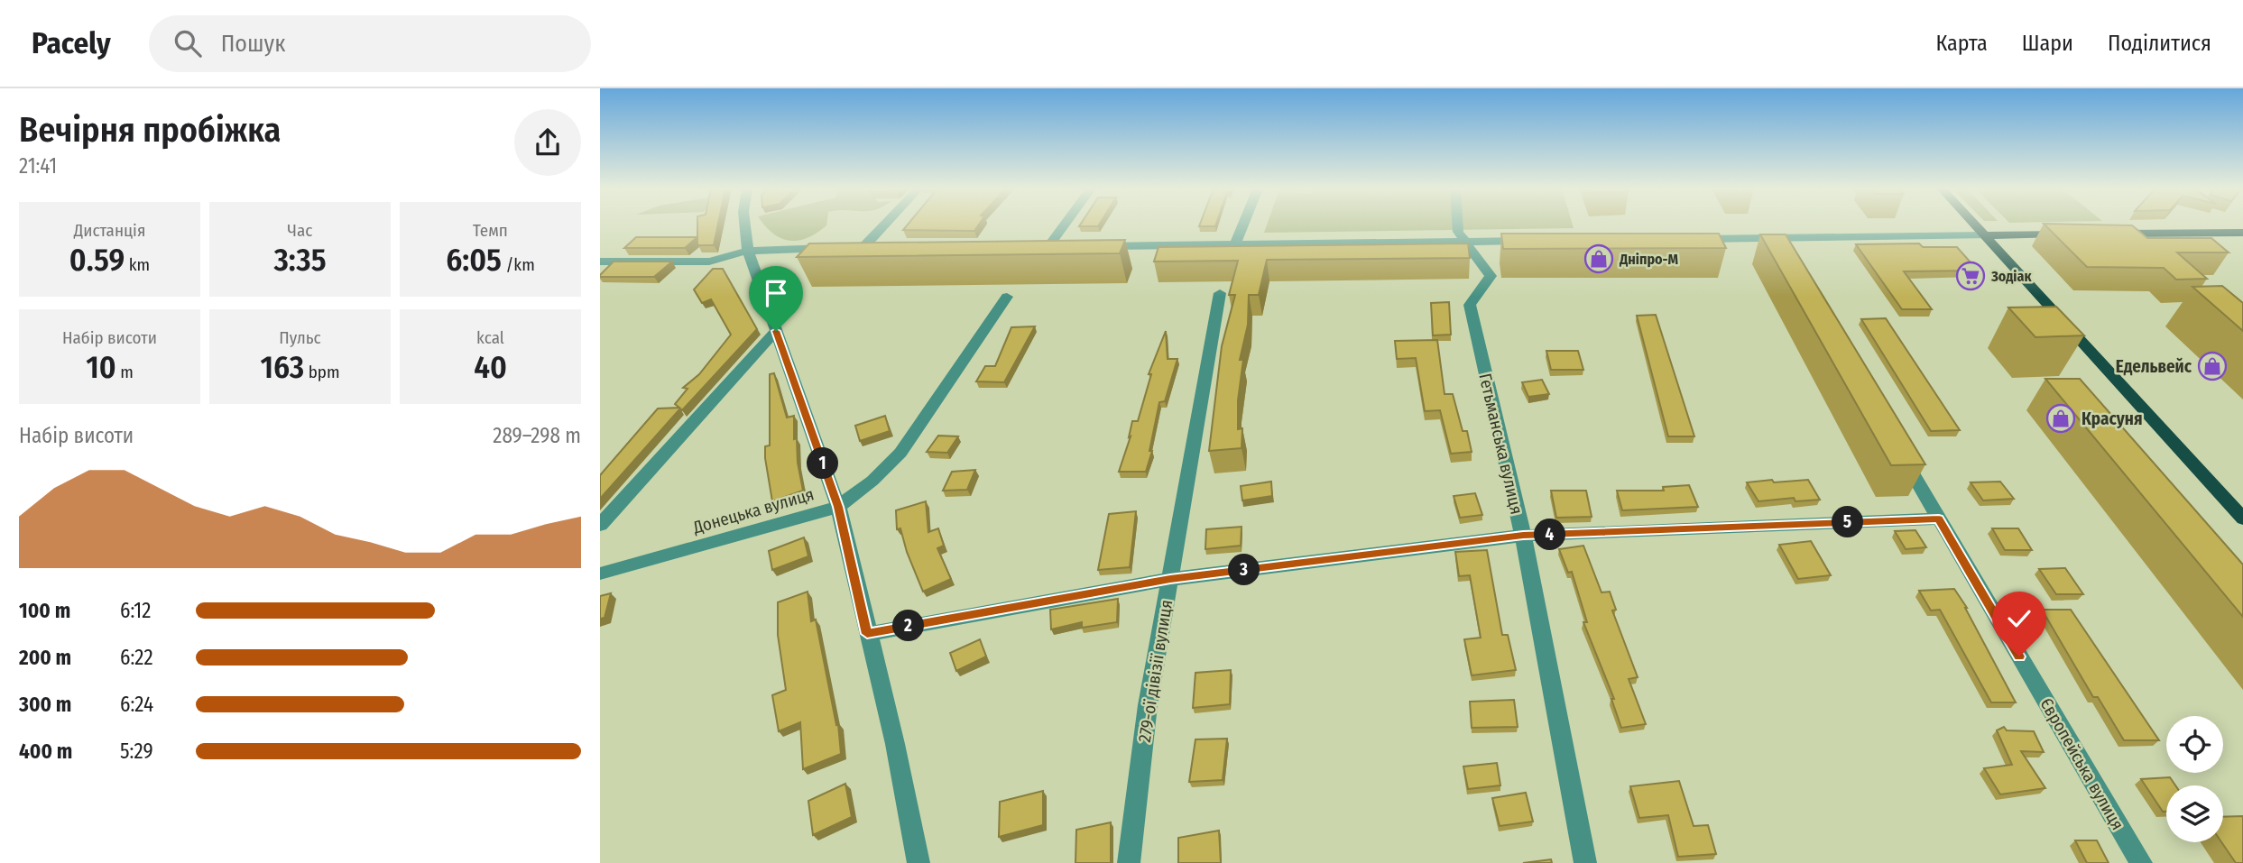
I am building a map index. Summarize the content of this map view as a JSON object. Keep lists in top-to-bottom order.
{
  "streets": {
    "street": [
      "Гетьманська вулиця",
      "Донецька вулиця",
      "279-ої дівізії вулиця",
      "Європейська вулиця"
    ]
  },
  "places": {
    "shop": ["Днiпро-М", "Едельвейс", "Красуня"],
    "supermarket": ["Зодіак"]
  },
  "page": {
    "header": "Pacely",
    "search": "Пошук",
    "nav": ["Карта", "Шари", "Поділитися"],
    "heading": ["Вечірня пробіжка", "21:41"],
    "stats": [
      ["Дистанція", "0.59 km"],
      ["Час", "3:35"],
      ["Темп", "6:05 /km"],
      ["Набір висоти", "10 m"],
      ["Пульс", "163 bpm"],
      ["kcal", "40"]
    ],
    "chart": ["Набір висоти", "289–298 m"],
    "pins": [
      "1",
      "5",
      "4",
      "3",
      "2"
    ],
    "list": [
      {
        "name": "100 m",
        "note": "6:12"
      },
      {
        "name": "200 m",
        "note": "6:22"
      },
      {
        "name": "300 m",
        "note": "6:24"
      },
      {
        "name": "400 m",
        "note": "5:29"
      }
    ]
  }
}
